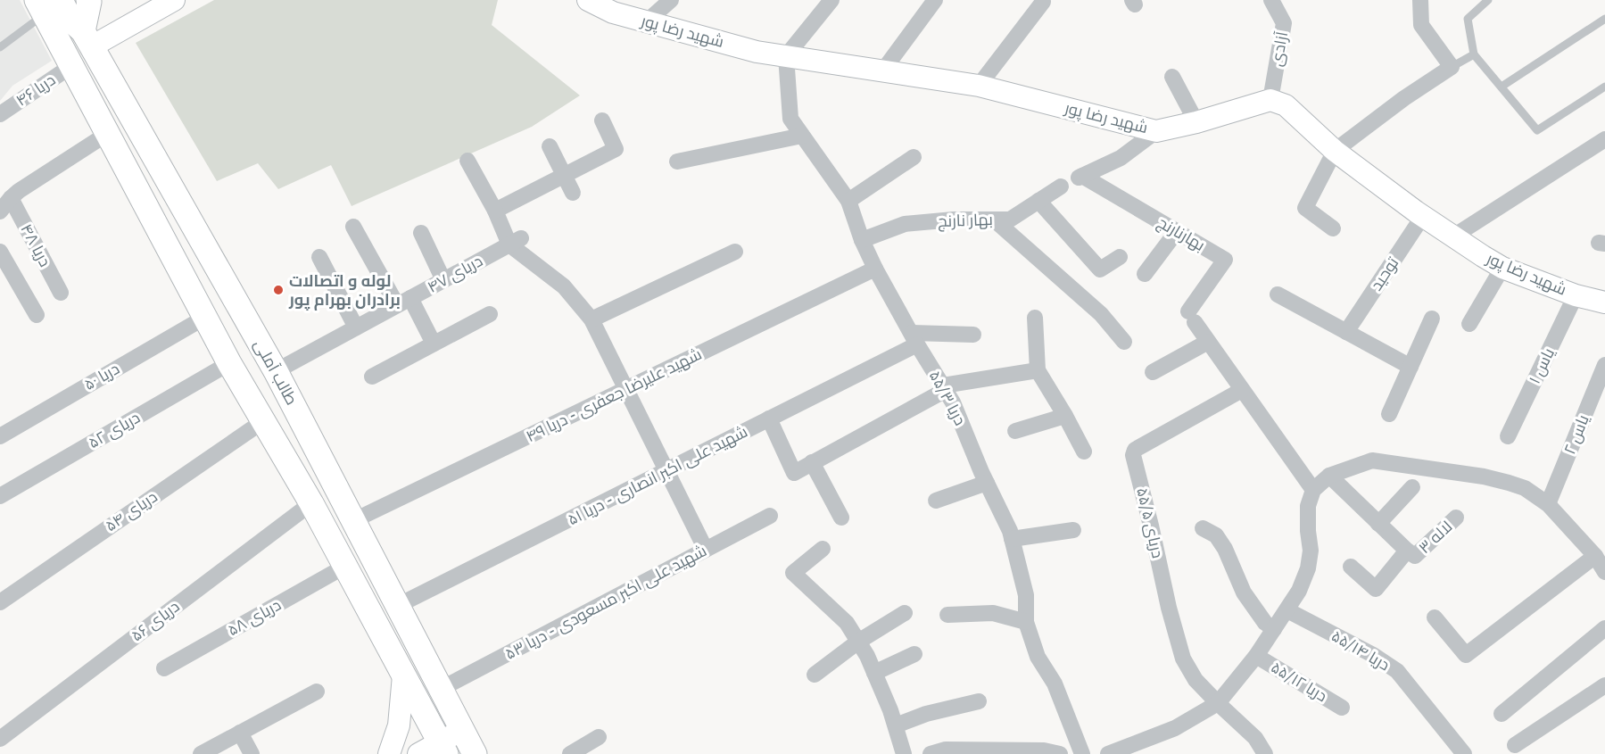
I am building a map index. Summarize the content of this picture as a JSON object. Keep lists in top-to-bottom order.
{
  "streets": {
    "main road": ["طالب آملی"],
    "street": [
      "شهید رضا پور",
      "آزادی",
      "دریا ۴۶",
      "بهار نارنج",
      "بهارنارنج",
      "دریا ۴۸",
      "دریای ۴۷",
      "توحید",
      "یاس ۱",
      "دریا ۵۰",
      "شهید علیرضا جعفری - دریا ۴۹",
      "دریا ۵۵/۳",
      "دریای ۵۲",
      "یاس ۲",
      "شهید علی اکبر انصاری - دریا ۵۱",
      "دریای ۵۴",
      "دریای ۵۵/۵",
      "لاله ۳",
      "شهید علی اکبر مسعودی - دریا ۵۳",
      "دریای ۵۸",
      "دریای ۵۶",
      "دریا ۵۵/۱۴",
      "دریا ۵۵/۱۲"
    ]
  },
  "crossings": [
    ["شهید رضا پور", "آزادی"],
    ["شهید رضا پور", "بهارنارنج"],
    ["شهید رضا پور", "توحید"],
    ["شهید رضا پور", "یاس ۱"],
    ["شهید رضا پور", "دریا ۵۵/۳"],
    ["بهار نارنج", "دریا ۵۵/۳"],
    ["دریای ۴۷", "طالب آملی"],
    ["طالب آملی", "شهید علیرضا جعفری - دریا ۴۹"],
    ["طالب آملی", "شهید علی اکبر انصاری - دریا ۵۱"],
    ["طالب آملی", "شهید علی اکبر مسعودی - دریا ۵۳"],
    ["شهید علیرضا جعفری - دریا ۴۹", "دریا ۵۵/۳"],
    ["دریا ۵۵/۳", "شهید علی اکبر انصاری - دریا ۵۱"]
  ],
  "places": ["لوله و اتصالات برادران بهرام پور"]
}
